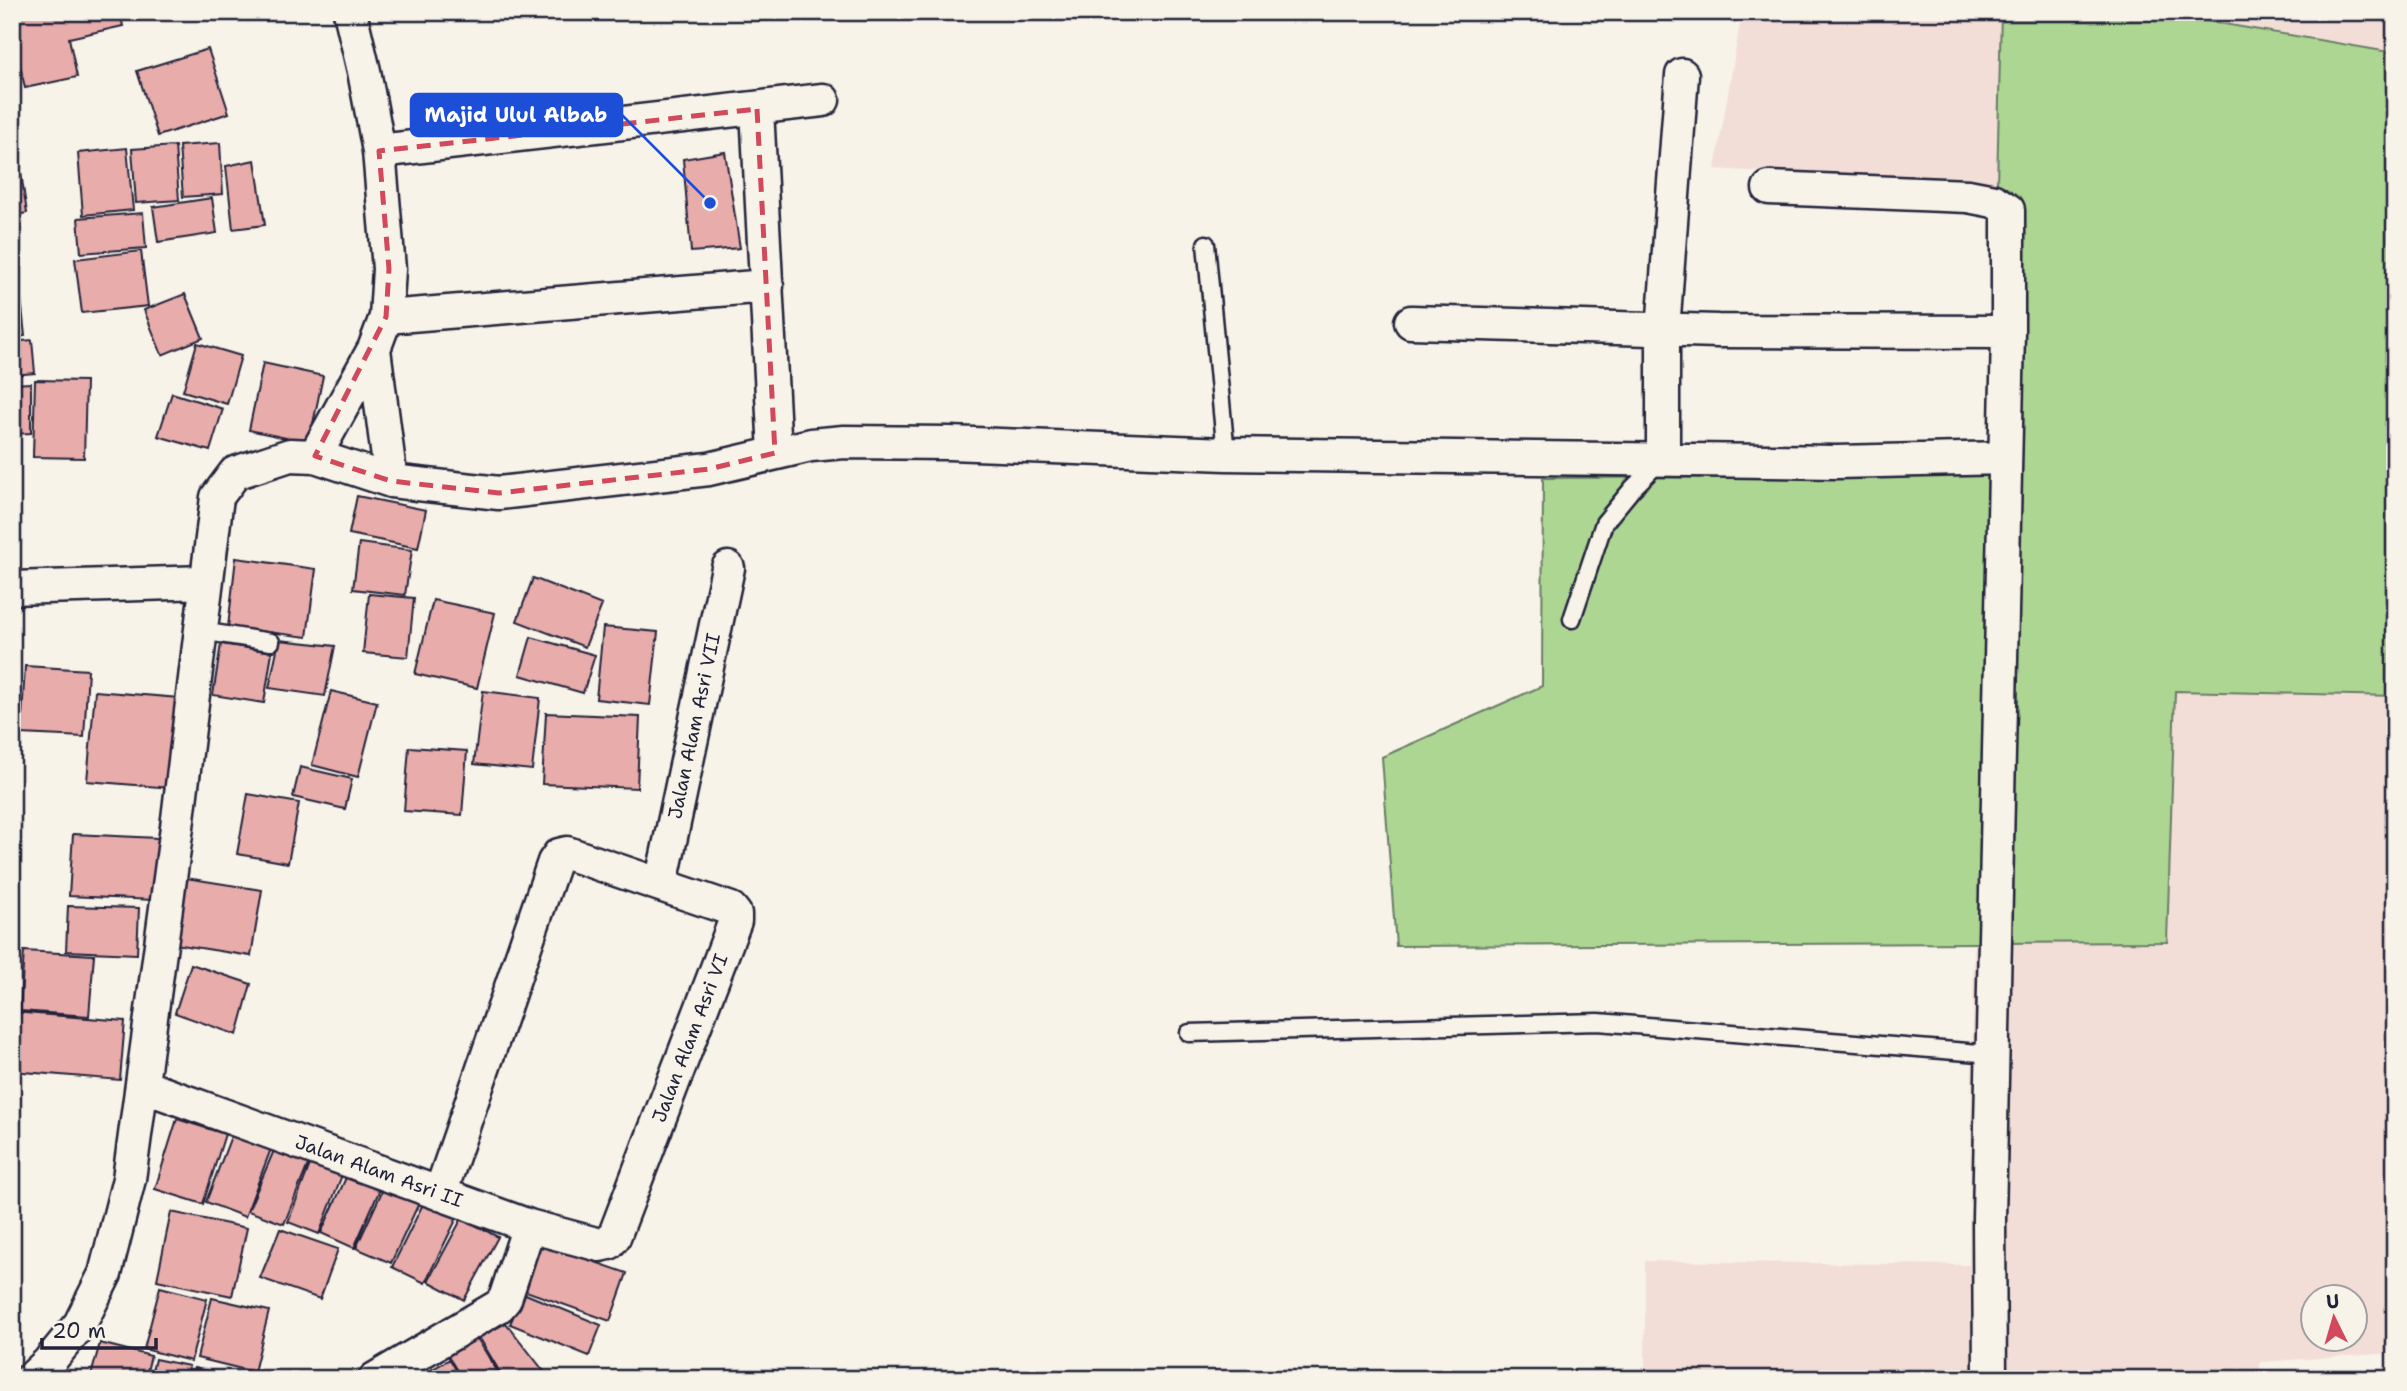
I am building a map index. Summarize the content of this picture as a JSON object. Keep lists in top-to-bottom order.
{
  "streets": {
    "street": ["Jalan Alam Asri VII", "Jalan Alam Asri VI", "Jalan Alam Asri II"]
  },
  "crossings": [
    ["Jalan Alam Asri VII", "Jalan Alam Asri VI"],
    ["Jalan Alam Asri VI", "Jalan Alam Asri II"]
  ],
  "places": ["Majid Ulul Albab"],
  "scale_bar": "20 m",
  "north": "top"
}
